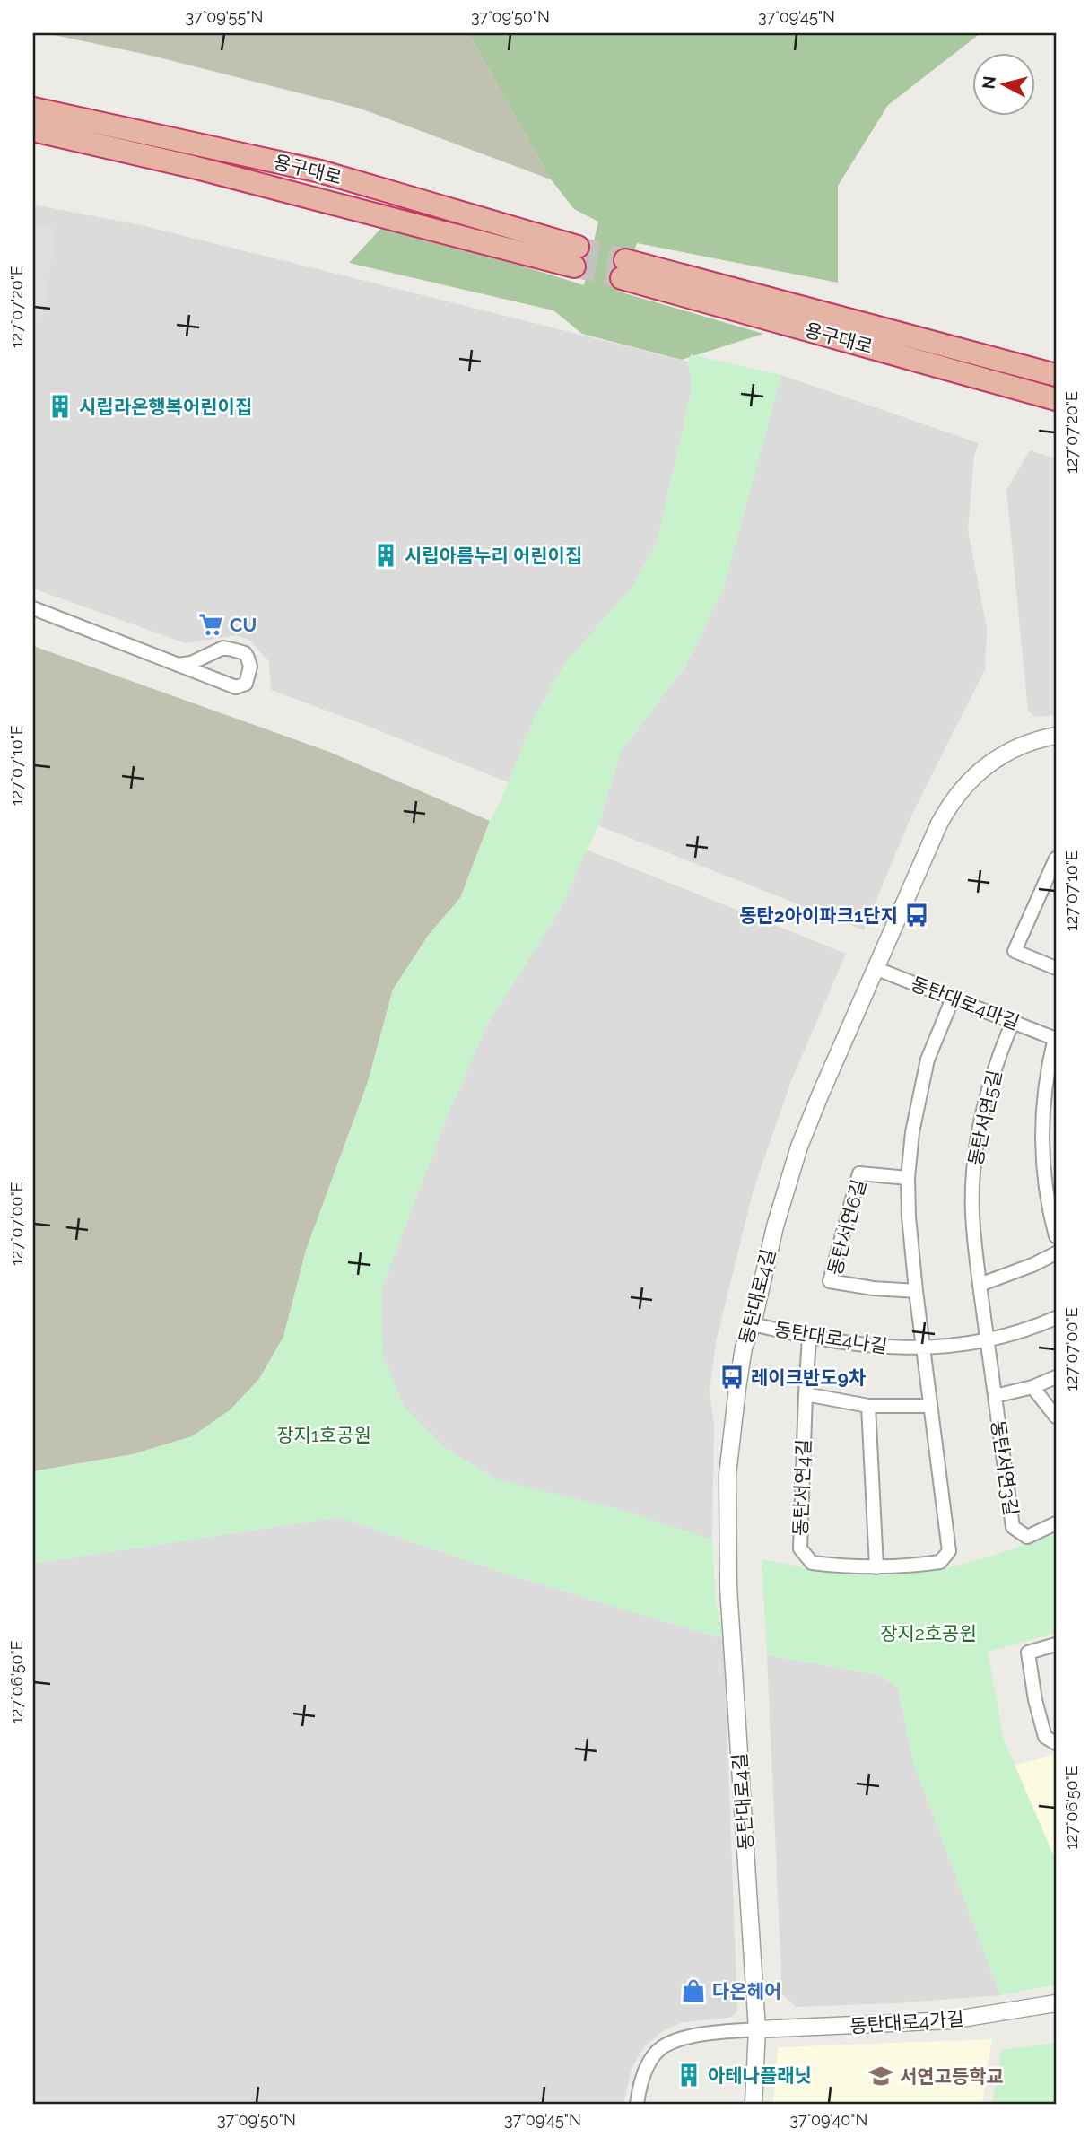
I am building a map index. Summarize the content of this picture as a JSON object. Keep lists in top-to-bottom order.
{
  "streets": {
    "highway": ["용구대로"],
    "street": [
      "동탄대로4마길",
      "동탄서연5길",
      "동탄서연6길",
      "동탄대로4길",
      "동탄대로4나길",
      "동탄서연3길",
      "동탄서연4길",
      "동탄대로4가길"
    ]
  },
  "crossings": [
    ["동탄대로4마길", "동탄서연5길"],
    ["동탄대로4마길", "동탄대로4길"],
    ["동탄서연5길", "동탄대로4나길"],
    ["동탄서연5길", "동탄서연3길"],
    ["동탄서연6길", "동탄서연4길"],
    ["동탄대로4길", "동탄대로4나길"],
    ["동탄대로4길", "동탄대로4가길"],
    ["동탄대로4나길", "동탄서연3길"],
    ["동탄대로4나길", "동탄서연4길"]
  ],
  "parks": ["장지1호공원", "장지2호공원"],
  "places": {
    "building": ["시립라온행복어린이집", "시립아름누리 어린이집", "아테나플래닛"],
    "supermarket": ["CU"],
    "bus stop": ["동탄2아이파크1단지", "레이크반도9차"],
    "shop": ["다온헤어"],
    "school or university": ["서연고등학교"]
  },
  "north": "left",
  "coordinates": [
    "37°09'55\"N",
    "37°09'50\"N",
    "37°09'45\"N",
    "127°07'20\"E",
    "127°07'10\"E",
    "127°07'00\"E",
    "127°06'50\"E",
    "37°09'40\"N"
  ]
}
